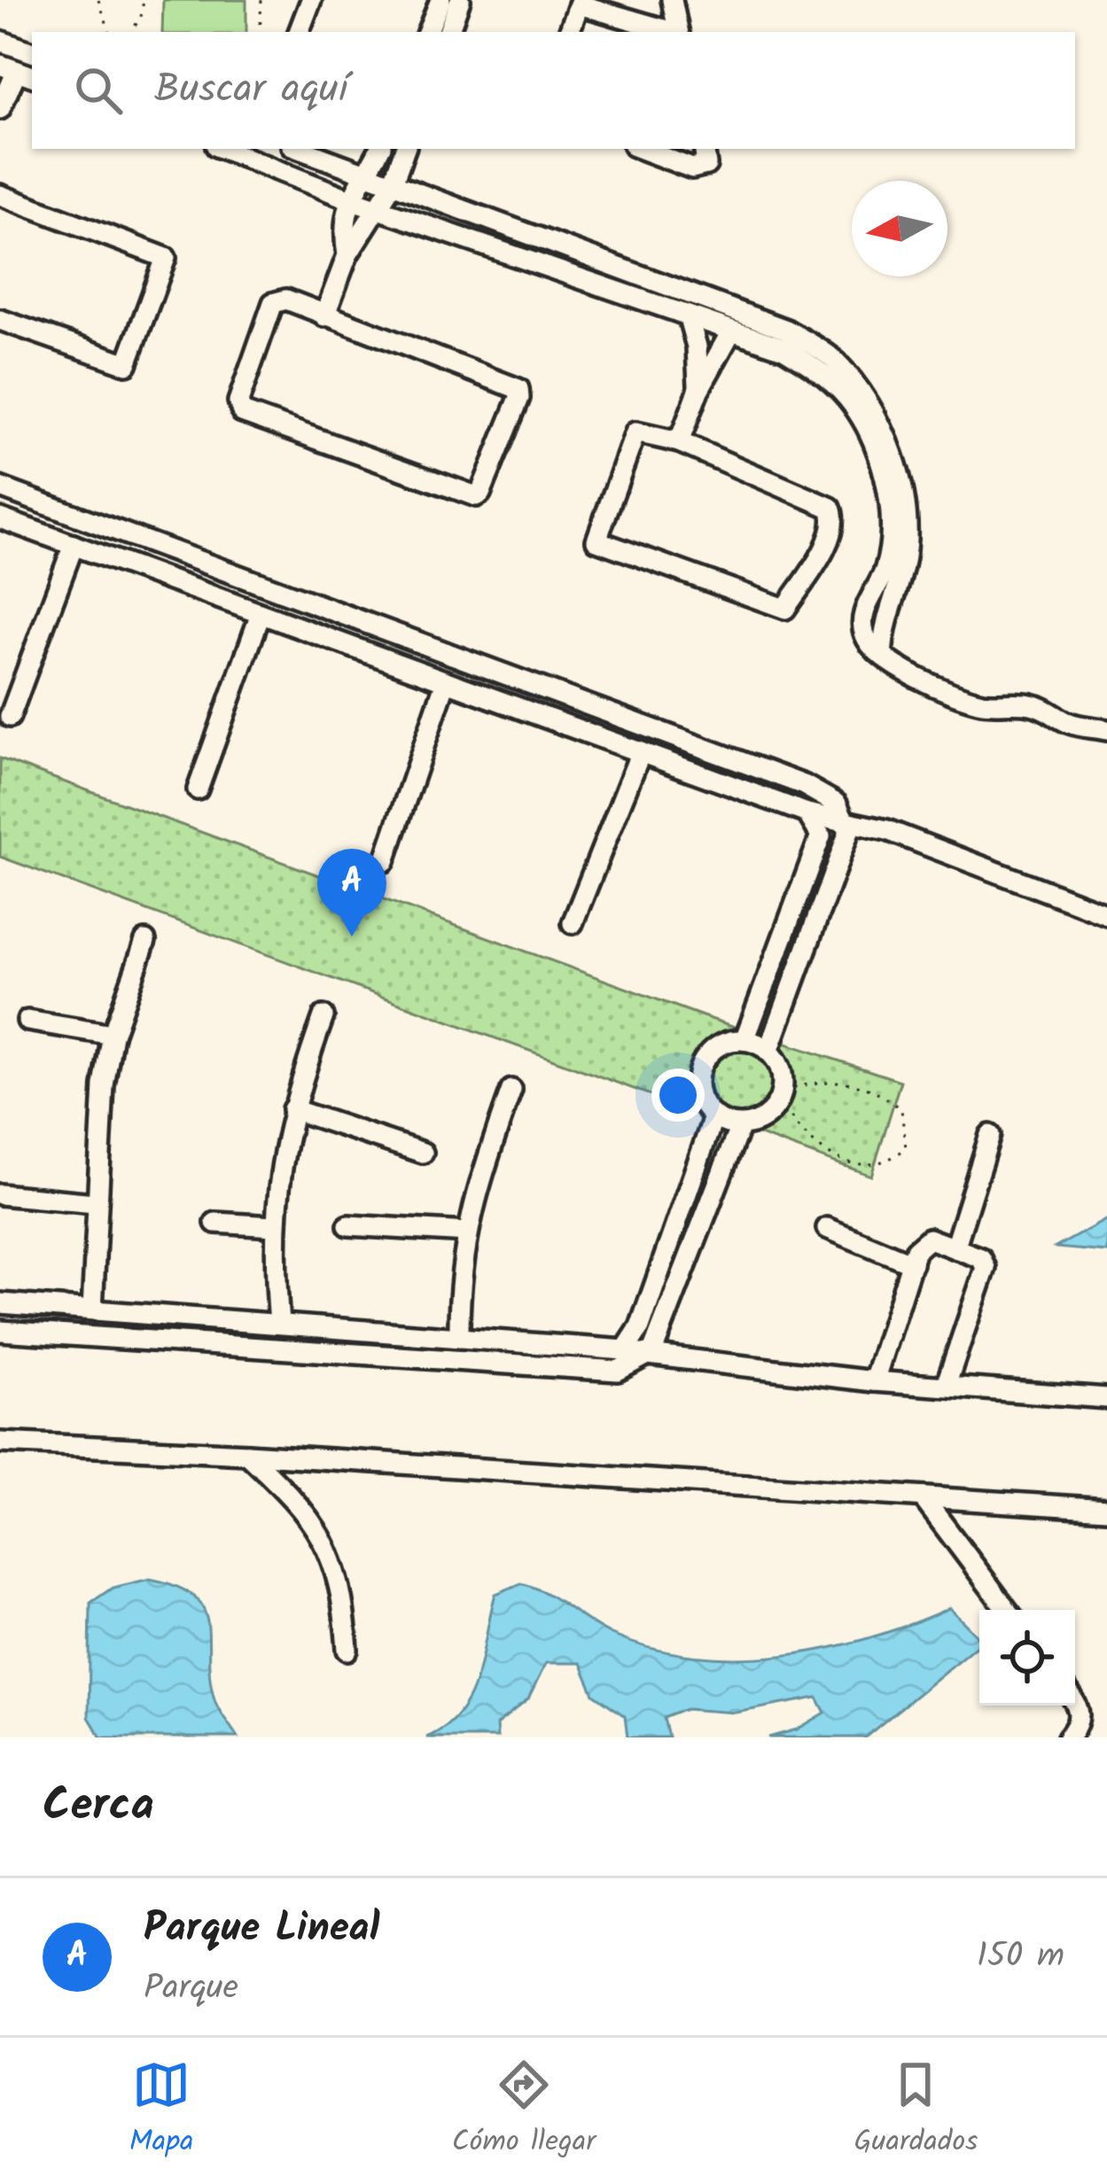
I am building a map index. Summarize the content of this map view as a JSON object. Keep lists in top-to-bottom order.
{
  "north": "left",
  "page": {
    "search": "Buscar aquí",
    "pins": "A",
    "heading": "Cerca",
    "list": [
      {
        "mark": "A",
        "name": "Parque Lineal",
        "note": "Parque",
        "value": "150 m"
      }
    ],
    "nav": ["Mapa", "Cómo llegar", "Guardados"]
  }
}
